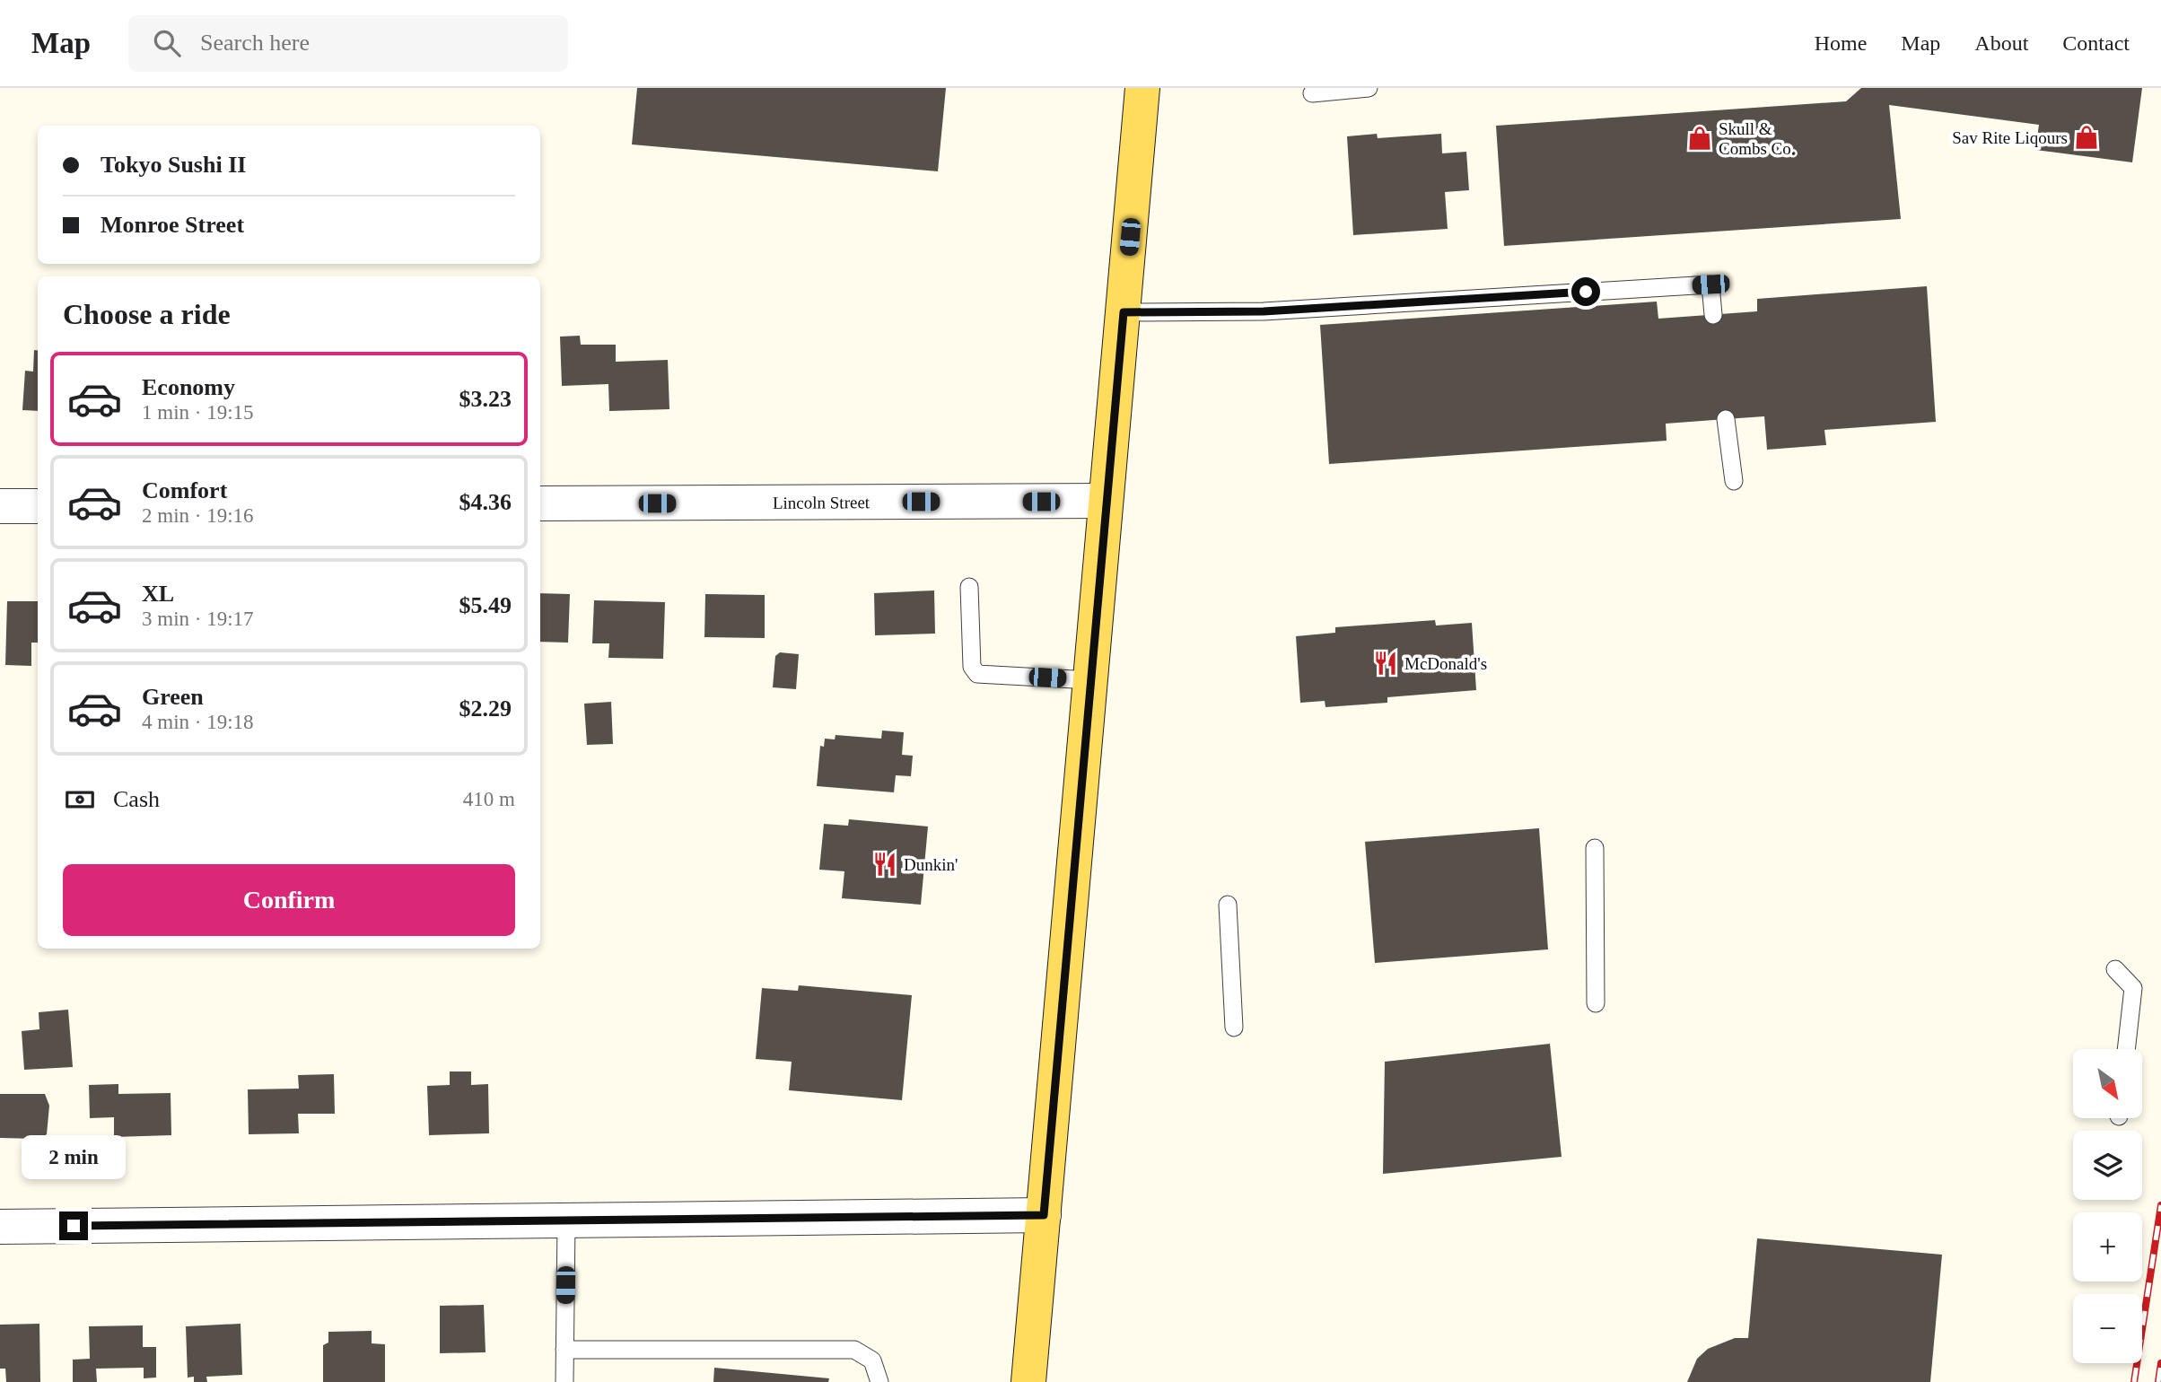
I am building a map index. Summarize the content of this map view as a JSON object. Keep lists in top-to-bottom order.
{
  "streets": {
    "street": ["Lincoln Street"]
  },
  "places": {
    "shop": ["Sav Rite Liqours", "Skull & Combs Co."],
    "restaurant": ["McDonald's", "Dunkin'"]
  },
  "north": "bottom right",
  "page": {
    "header": "Map",
    "search": "Search here",
    "nav": [
      "Home",
      "Map",
      "About",
      "Contact"
    ],
    "banner": ["Tokyo Sushi II", "Monroe Street"],
    "heading": "Choose a ride",
    "list": [
      {
        "name": "Economy",
        "note": "1 min · 19:15",
        "value": "$3.23"
      },
      {
        "name": "Comfort",
        "note": "2 min · 19:16",
        "value": "$4.36"
      },
      {
        "name": "XL",
        "note": "3 min · 19:17",
        "value": "$5.49"
      },
      {
        "name": "Green",
        "note": "4 min · 19:18",
        "value": "$2.29"
      }
    ],
    "pay": ["Cash", "410 m"],
    "buttons": "Confirm",
    "map_buttons": ["+", "−"],
    "bubble": "2 min"
  }
}
